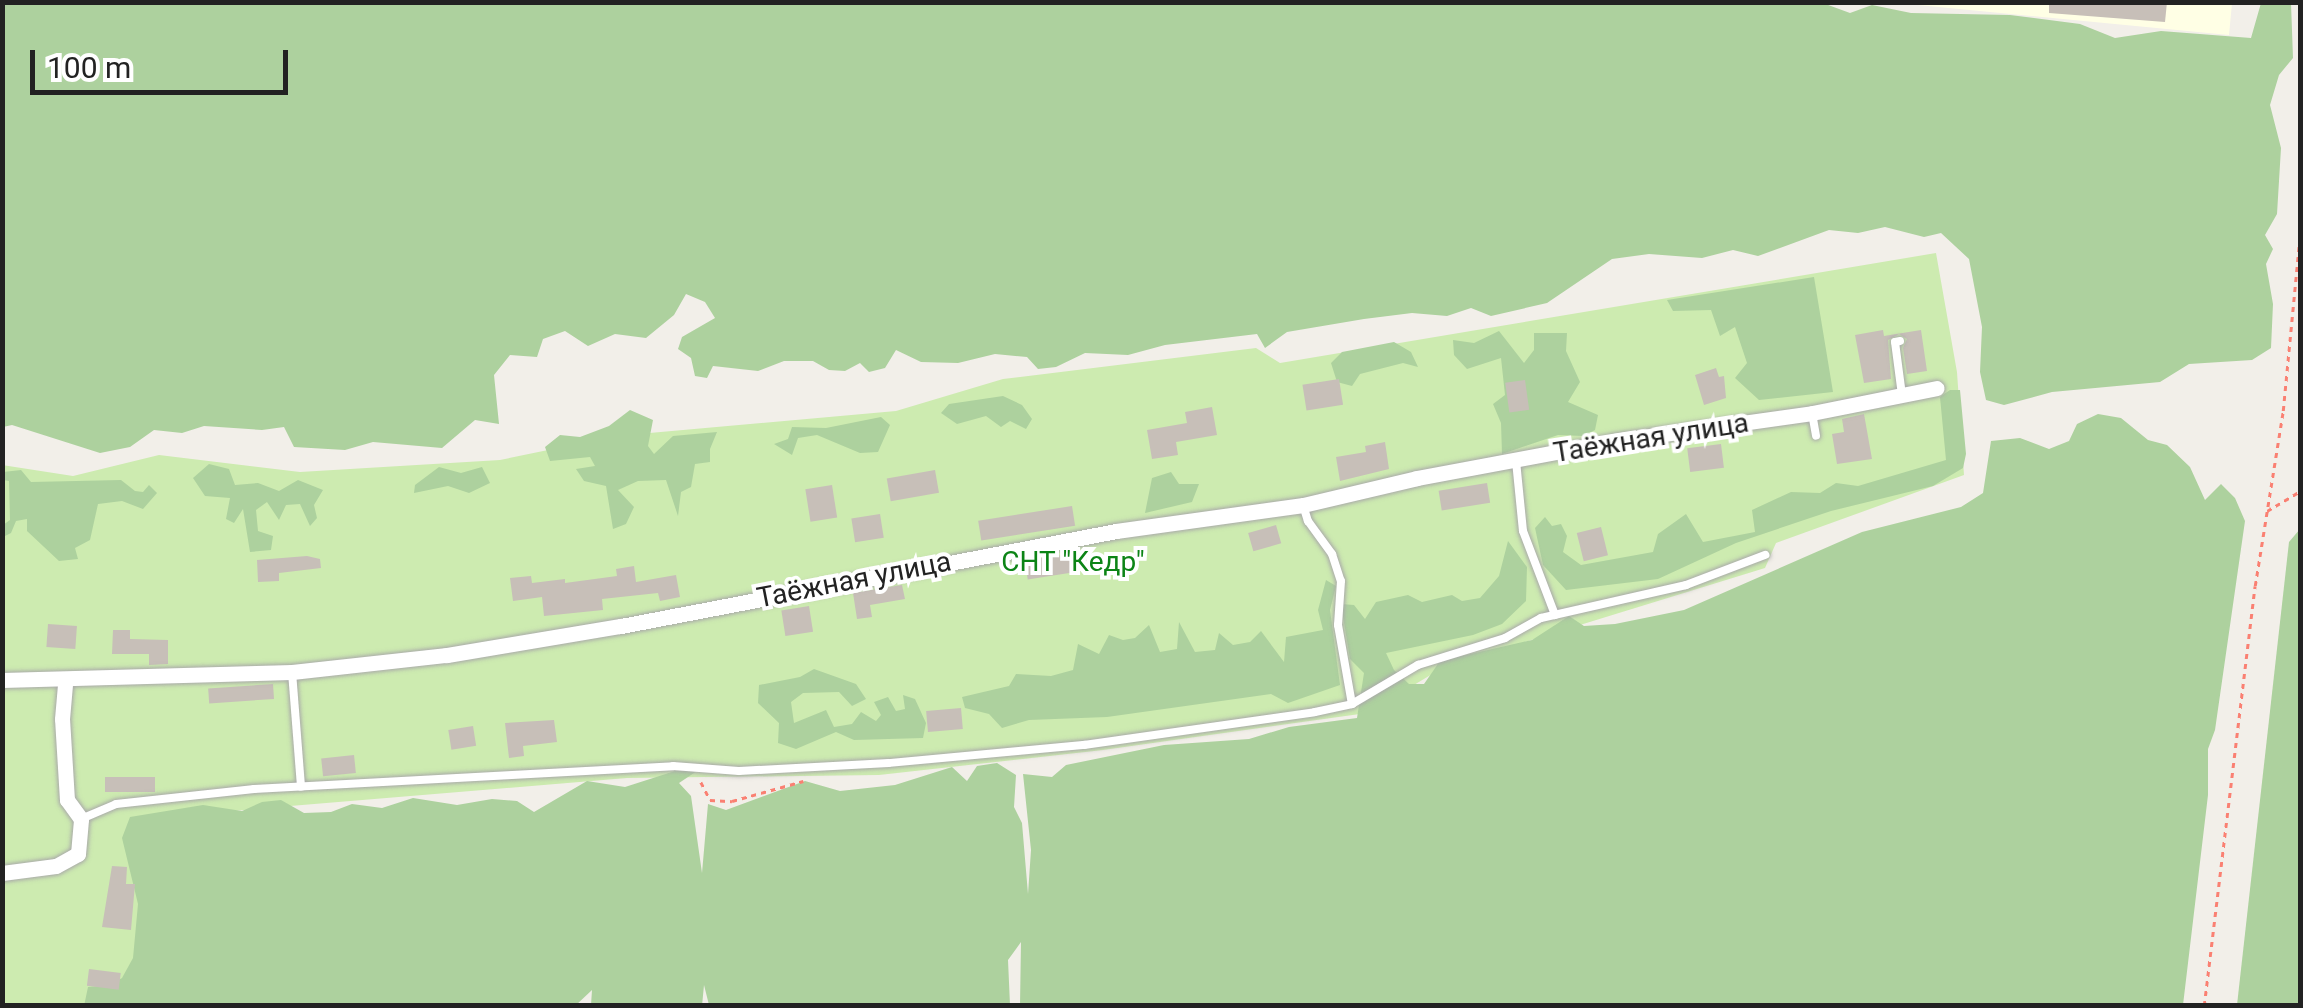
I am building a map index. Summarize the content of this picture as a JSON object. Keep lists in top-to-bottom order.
{
  "streets": {
    "street": ["Таёжная улица"]
  },
  "parks": ["СНТ \"Кедр\""],
  "scale_bar": "100 m"
}
